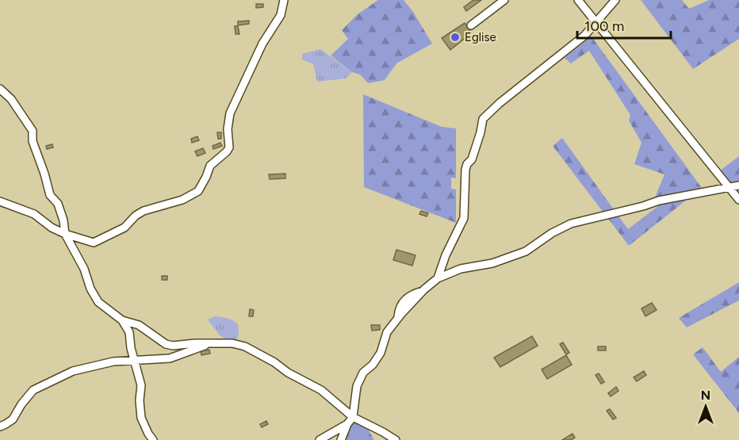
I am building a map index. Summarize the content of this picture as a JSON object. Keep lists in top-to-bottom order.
{
  "places": ["Eglise"],
  "scale_bar": "100 m",
  "north": "top"
}
